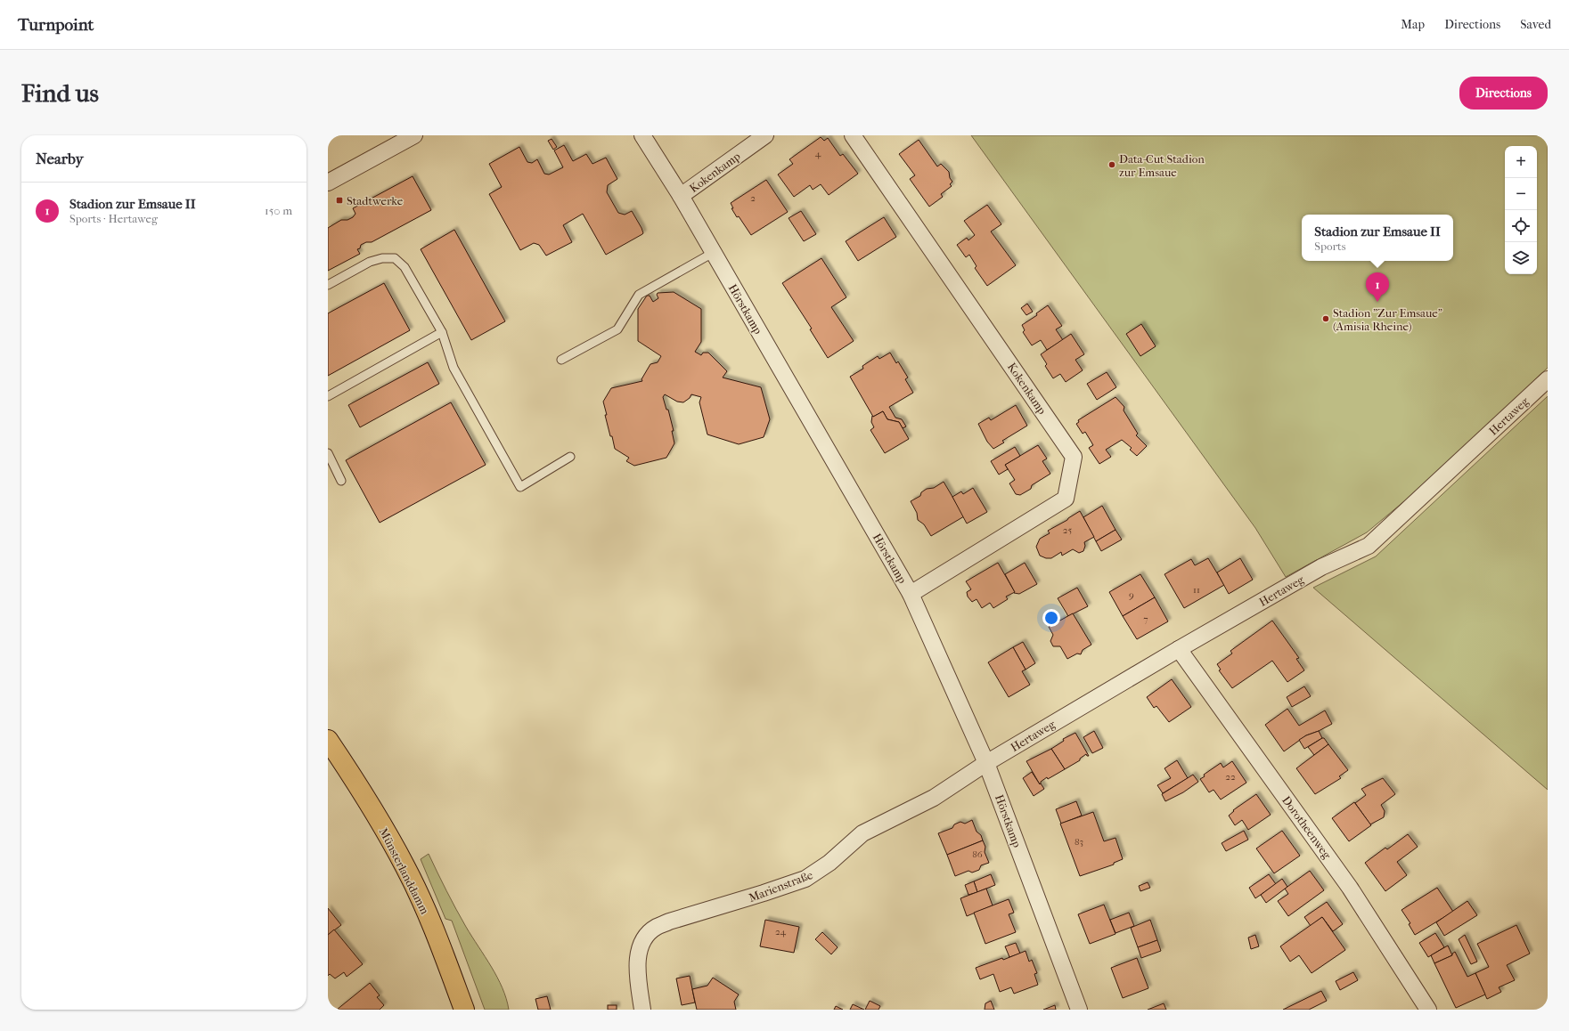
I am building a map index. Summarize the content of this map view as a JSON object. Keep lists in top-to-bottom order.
{
  "streets": {
    "main road": ["Münsterlanddamm"],
    "street": [
      "Kokenkamp",
      "Hörstkamp",
      "Hertaweg",
      "Dorotheenweg",
      "Marienstraße"
    ]
  },
  "crossings": [
    ["Kokenkamp", "Hörstkamp"],
    ["Hörstkamp", "Hertaweg"],
    ["Hörstkamp", "Marienstraße"],
    ["Hertaweg", "Dorotheenweg"],
    ["Hertaweg", "Marienstraße"]
  ],
  "places": {
    "other": ["Data-Cut Stadion zur Emsaue", "Stadion \"Zur Emsaue\" (Amisia Rheine)"],
    "transit": ["Stadtwerke"]
  },
  "house_numbers": [
    "4",
    "2",
    "25",
    "11",
    "9",
    "7",
    "22",
    "83",
    "86",
    "24"
  ],
  "page": {
    "header": "Turnpoint",
    "nav": ["Map", "Directions", "Saved"],
    "buttons": "Directions",
    "title": "Find us",
    "heading": "Nearby",
    "map_buttons": ["+", "−"],
    "list": [
      {
        "mark": "1",
        "name": "Stadion zur Emsaue II",
        "note": "Sports · Hertaweg",
        "value": "150 m"
      }
    ],
    "popup": ["Stadion zur Emsaue II", "Sports"],
    "pins": "1"
  }
}
